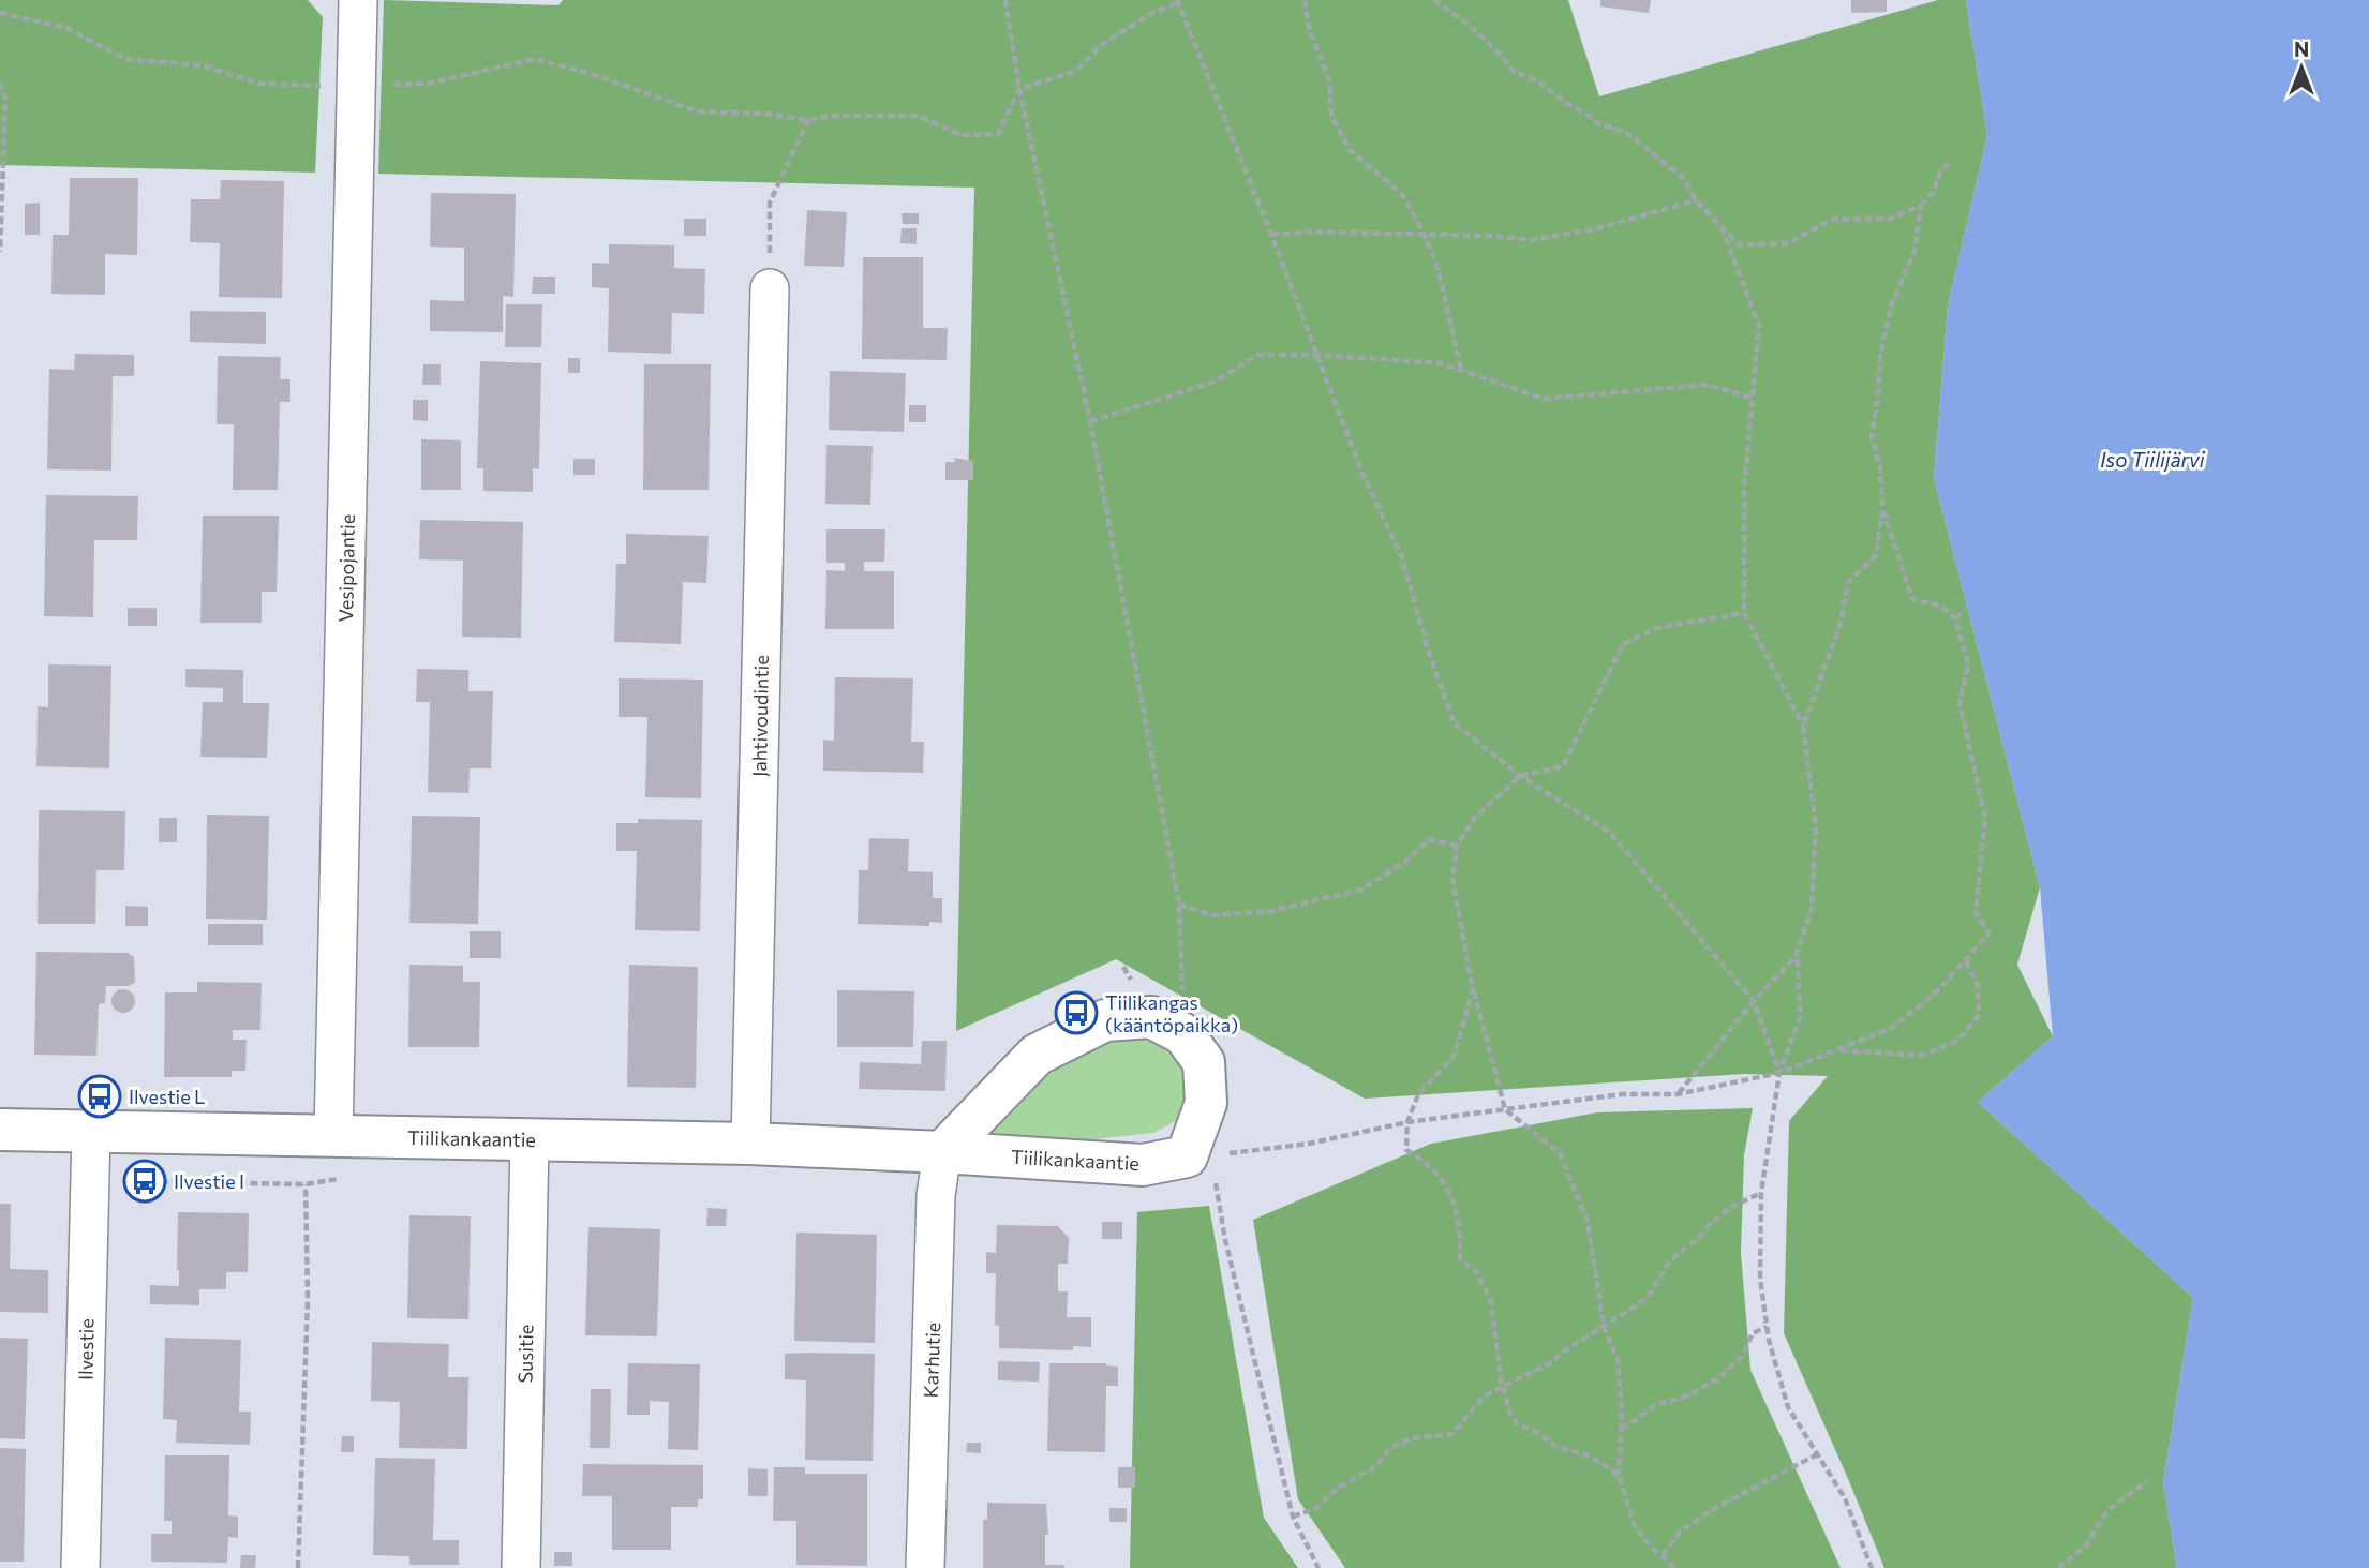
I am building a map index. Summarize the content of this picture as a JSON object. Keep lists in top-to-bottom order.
{
  "streets": {
    "street": [
      "Vesipojantie",
      "Jahtivoudintie",
      "Tiilikankaantie",
      "Ilvestie",
      "Susitie",
      "Karhutie"
    ]
  },
  "crossings": [
    ["Vesipojantie", "Tiilikankaantie"],
    ["Jahtivoudintie", "Tiilikankaantie"],
    ["Tiilikankaantie", "Ilvestie"],
    ["Tiilikankaantie", "Susitie"],
    ["Tiilikankaantie", "Karhutie"]
  ],
  "water": ["Iso Tiilijärvi"],
  "places": {
    "bus stop": ["Tiilikangas (kääntöpaikka)", "Ilvestie L", "Ilvestie I"]
  },
  "north": "top"
}
